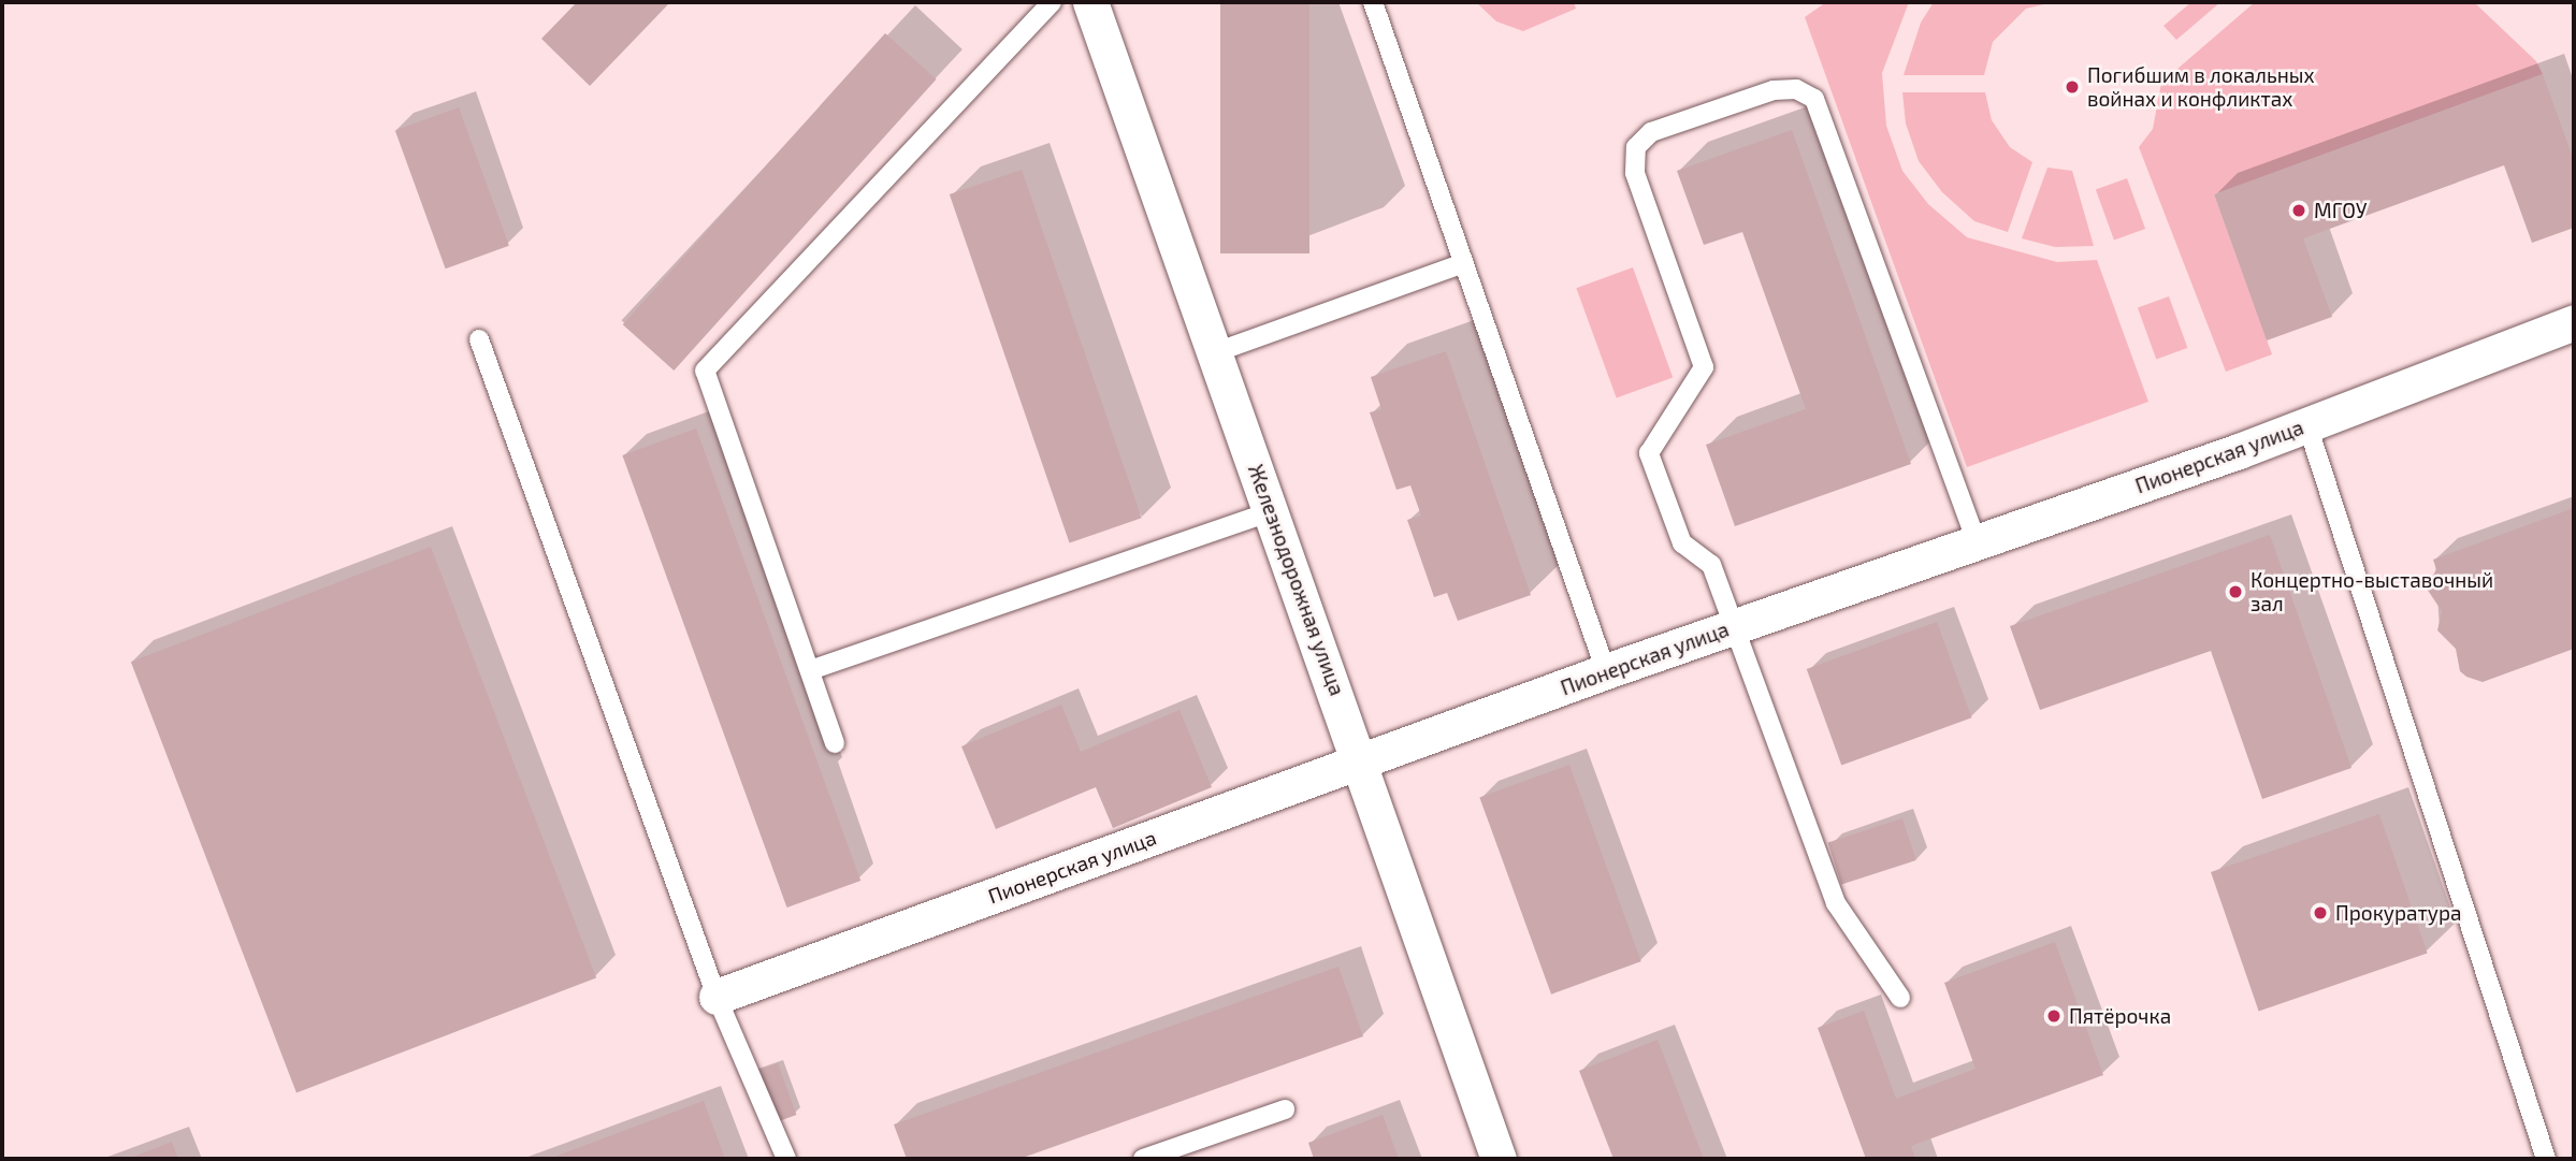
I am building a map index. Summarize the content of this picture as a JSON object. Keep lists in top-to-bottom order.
{
  "streets": {
    "street": ["Пионерская улица", "Железнодорожная улица"]
  },
  "crossings": [
    ["Пионерская улица", "Железнодорожная улица"]
  ],
  "places": [
    "Погибшим в локальных войнах и конфликтах",
    "МГОУ",
    "Концертно-выставочный зал",
    "Прокуратура",
    "Пятёрочка"
  ]
}
